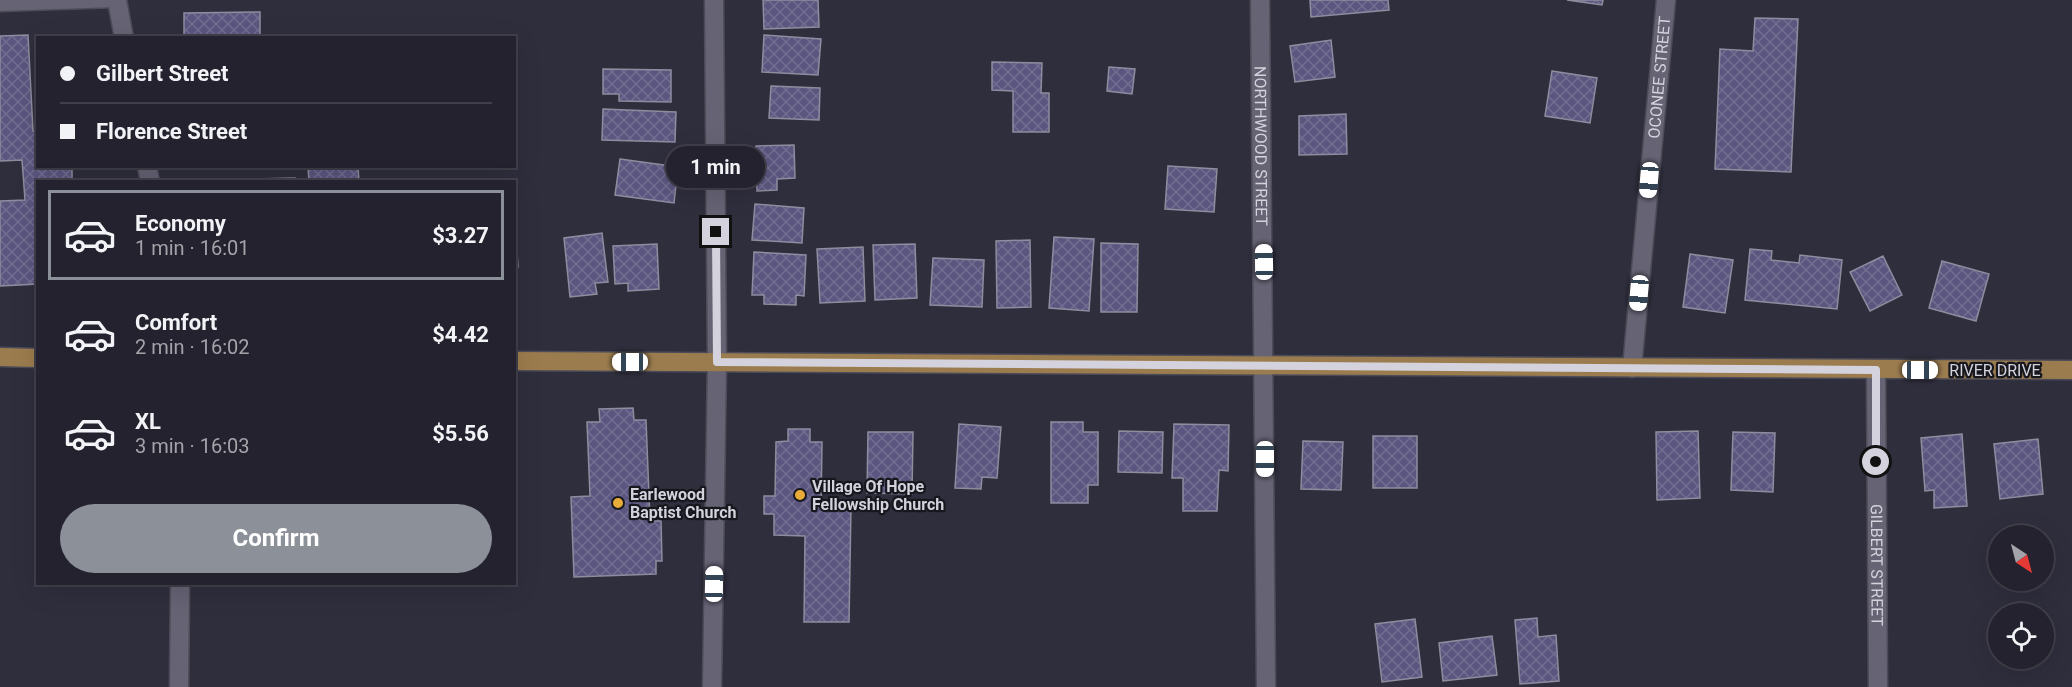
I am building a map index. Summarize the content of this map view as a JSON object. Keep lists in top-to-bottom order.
{
  "streets": {
    "main road": ["RIVER DRIVE"],
    "street": ["OCONEE STREET", "NORTHWOOD STREET", "GILBERT STREET"]
  },
  "crossings": [
    ["OCONEE STREET", "RIVER DRIVE"],
    ["NORTHWOOD STREET", "RIVER DRIVE"],
    ["RIVER DRIVE", "GILBERT STREET"]
  ],
  "places": ["Village Of Hope Fellowship Church", "Earlewood Baptist Church"],
  "north": "bottom right",
  "page": {
    "banner": ["Gilbert Street", "Florence Street"],
    "bubble": "1 min",
    "list": [
      {
        "name": "Economy",
        "note": "1 min · 16:01",
        "value": "$3.27"
      },
      {
        "name": "Comfort",
        "note": "2 min · 16:02",
        "value": "$4.42"
      },
      {
        "name": "XL",
        "note": "3 min · 16:03",
        "value": "$5.56"
      }
    ],
    "buttons": "Confirm"
  }
}
